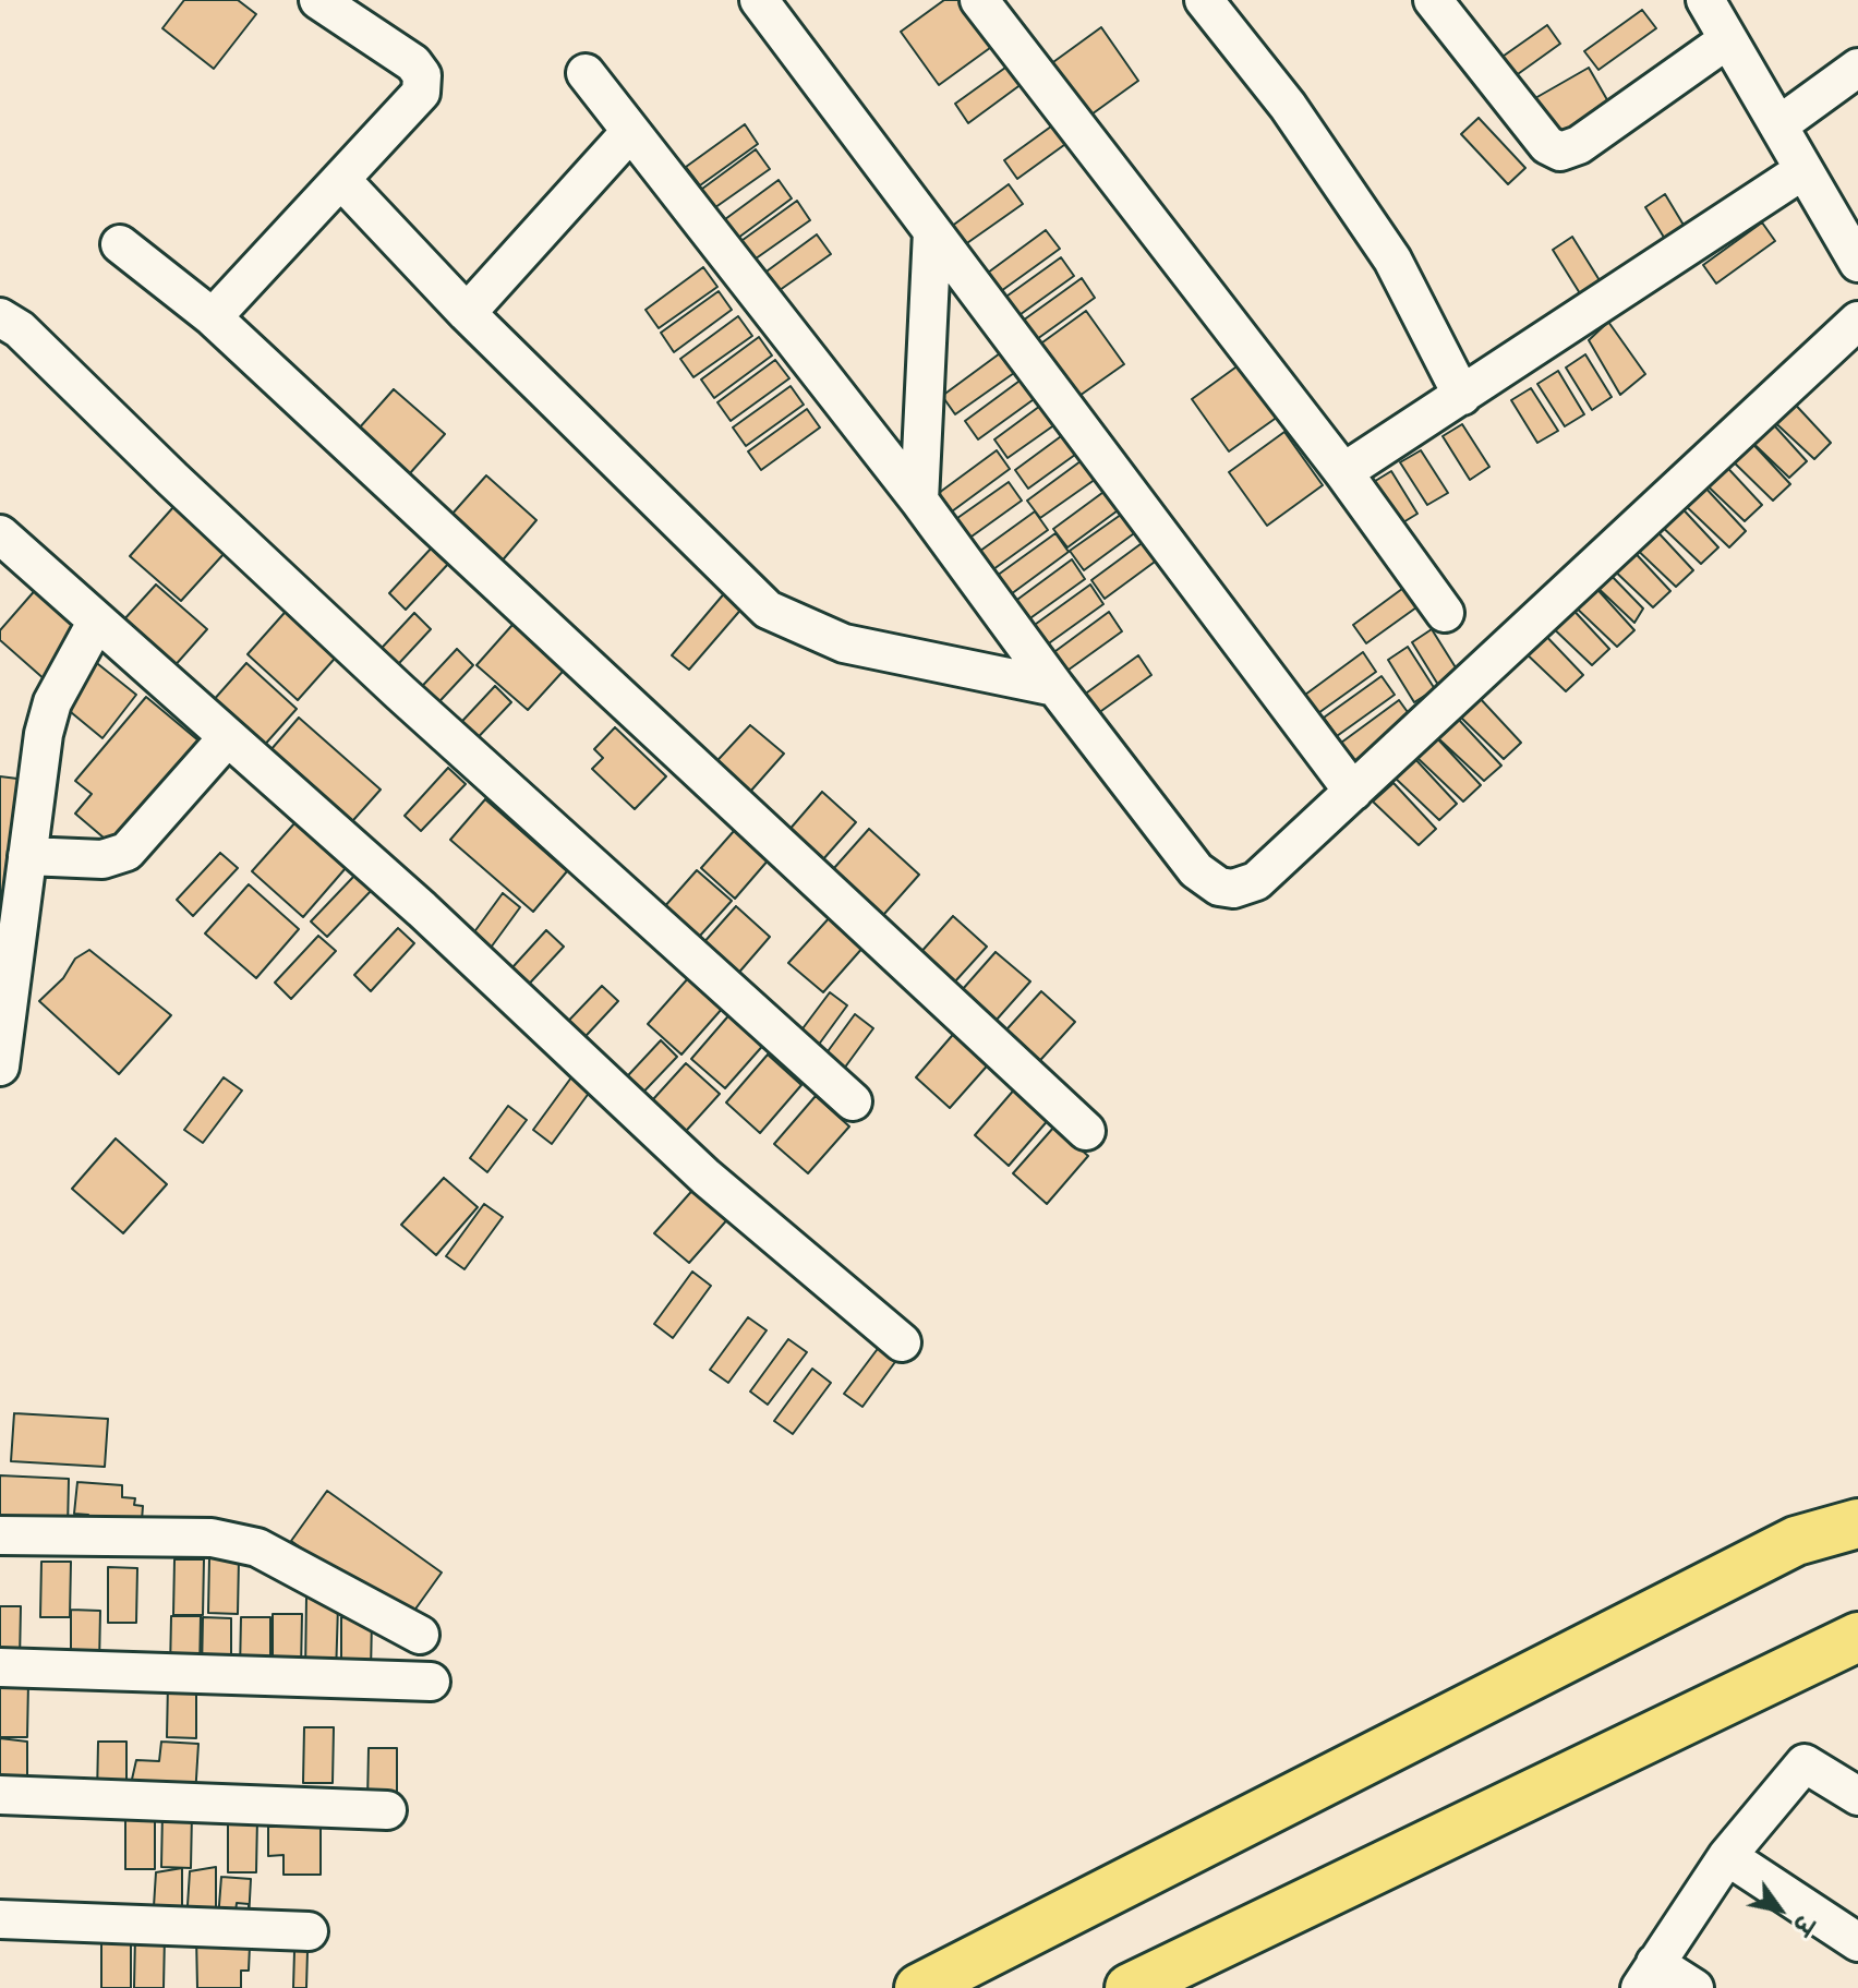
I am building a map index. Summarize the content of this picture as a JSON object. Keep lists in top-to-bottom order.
{
  "north": "bottom right"
}
